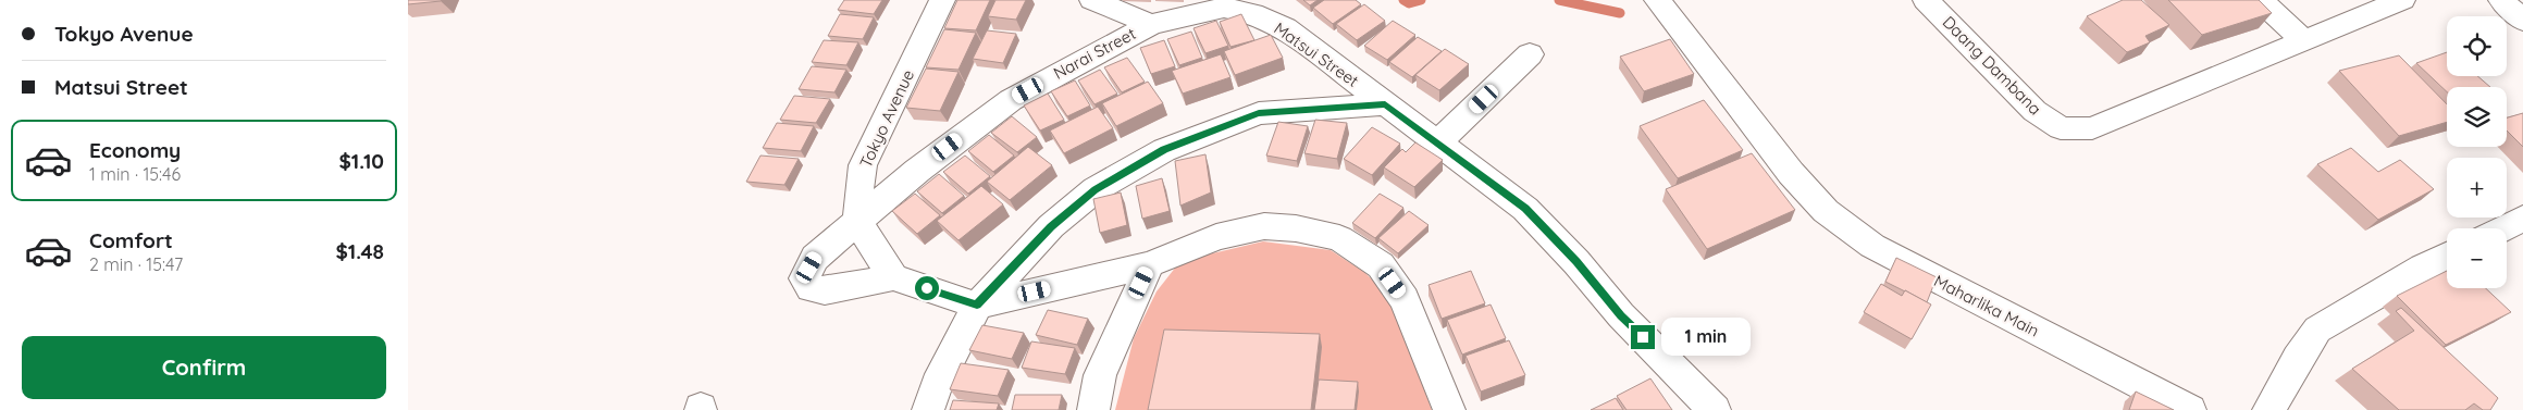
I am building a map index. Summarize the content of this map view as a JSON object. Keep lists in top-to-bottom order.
{
  "streets": {
    "street": [
      "Narai Street",
      "Matsui Street",
      "Daang Dambana",
      "Tokyo Avenue",
      "Maharlika Main"
    ]
  },
  "crossings": [
    ["Narai Street", "Matsui Street"],
    ["Narai Street", "Tokyo Avenue"]
  ],
  "page": {
    "banner": ["Tokyo Avenue", "Matsui Street"],
    "map_buttons": ["+", "−"],
    "list": [
      {
        "name": "Economy",
        "note": "1 min · 15:46",
        "value": "$1.10"
      },
      {
        "name": "Comfort",
        "note": "2 min · 15:47",
        "value": "$1.48"
      }
    ],
    "bubble": "1 min",
    "buttons": "Confirm"
  }
}
